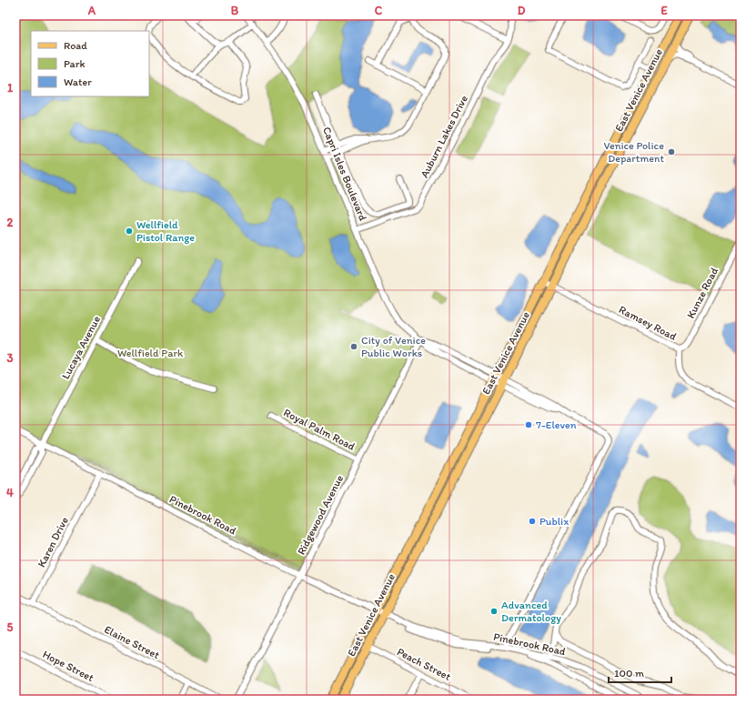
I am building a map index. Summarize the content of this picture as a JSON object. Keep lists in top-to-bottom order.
{
  "streets": {
    "main road": ["East Venice Avenue"],
    "street": [
      "Auburn Lakes Drive",
      "Capri Isles Boulevard",
      "Kunze Road",
      "Ramsey Road",
      "Lucaya Avenue",
      "Royal Palm Road",
      "Pinebrook Road",
      "Ridgewood Avenue",
      "Karen Drive",
      "Elaine Street",
      "Peach Street",
      "Hope Street"
    ]
  },
  "crossings": [
    ["East Venice Avenue", "Capri Isles Boulevard"],
    ["East Venice Avenue", "Ramsey Road"],
    ["East Venice Avenue", "Pinebrook Road"],
    ["East Venice Avenue", "Peach Street"],
    ["Auburn Lakes Drive", "Capri Isles Boulevard"],
    ["Capri Isles Boulevard", "Pinebrook Road"],
    ["Capri Isles Boulevard", "Ridgewood Avenue"],
    ["Kunze Road", "Ramsey Road"],
    ["Lucaya Avenue", "Pinebrook Road"],
    ["Royal Palm Road", "Ridgewood Avenue"],
    ["Pinebrook Road", "Ridgewood Avenue"],
    ["Pinebrook Road", "Karen Drive"],
    ["Karen Drive", "Elaine Street"]
  ],
  "parks": ["Wellfield Park"],
  "places": [
    "Venice Police Department",
    "Wellfield Pistol Range",
    "City of Venice Public Works",
    "7-Eleven",
    "Publix",
    "Advanced Dermatology"
  ],
  "legend": ["Road", "Park", "Water"],
  "scale_bar": "100 m",
  "grid": {
    "columns": [
      "A",
      "B",
      "C",
      "D",
      "E"
    ],
    "rows": [
      "1",
      "2",
      "3",
      "4",
      "5"
    ]
  }
}
